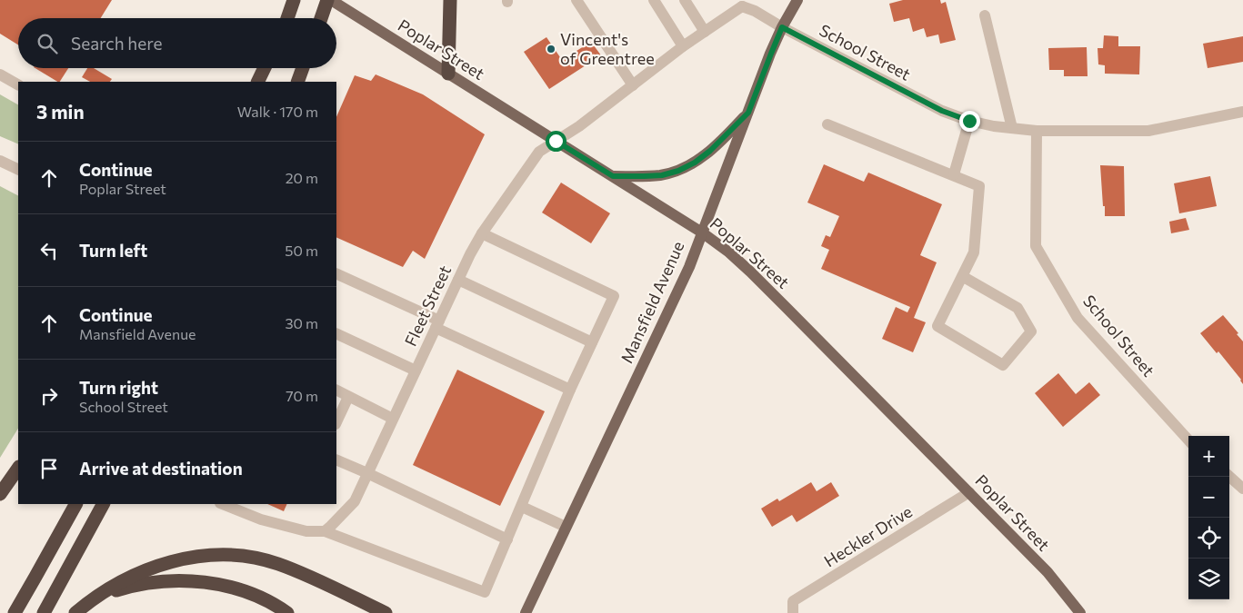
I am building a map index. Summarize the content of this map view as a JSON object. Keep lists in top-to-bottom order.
{
  "streets": {
    "main road": ["Poplar Street", "Mansfield Avenue"],
    "street": ["School Street", "Fleet Street", "Heckler Drive"]
  },
  "crossings": [
    ["Poplar Street", "Mansfield Avenue"],
    ["Poplar Street", "Fleet Street"],
    ["Poplar Street", "Heckler Drive"],
    ["School Street", "Mansfield Avenue"],
    ["School Street", "Fleet Street"]
  ],
  "places": ["Vincent's of Greentree"],
  "page": {
    "search": "Search here",
    "heading": ["3 min", "Walk · 170 m"],
    "list": [
      ["Continue", "Poplar Street", "20 m"],
      ["Turn left", "50 m"],
      ["Continue", "Mansfield Avenue", "30 m"],
      ["Turn right", "School Street", "70 m"],
      "Arrive at destination"
    ],
    "map_buttons": ["+", "−"]
  }
}
